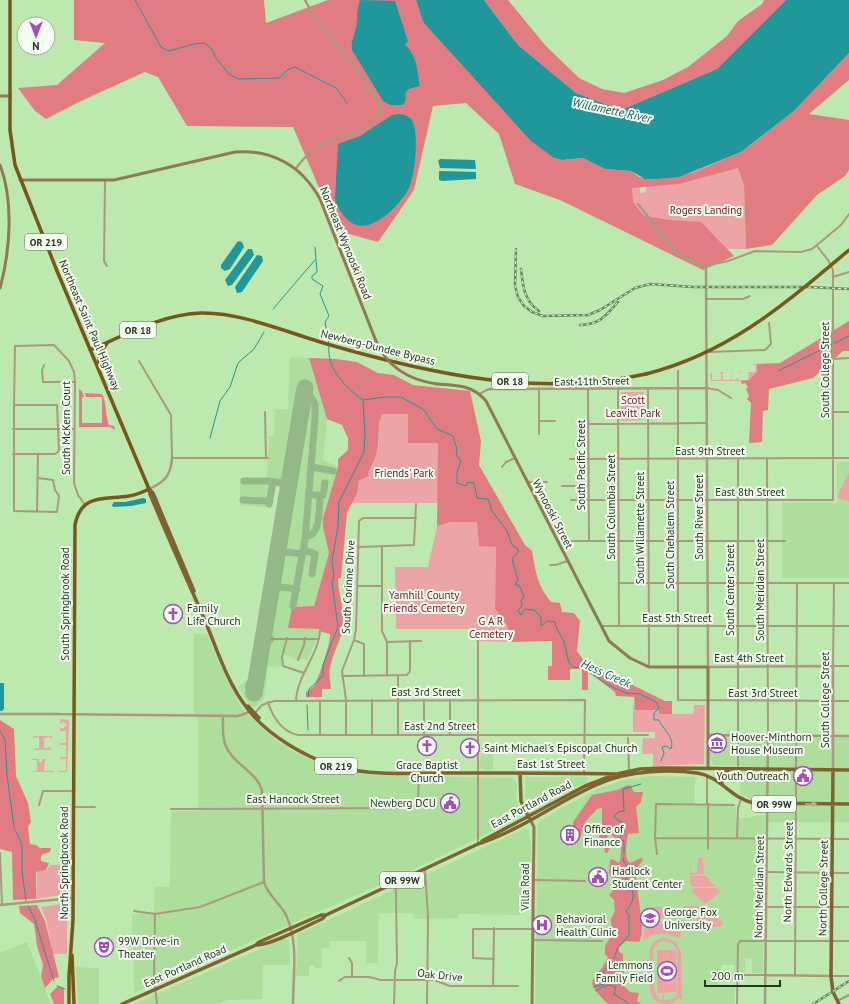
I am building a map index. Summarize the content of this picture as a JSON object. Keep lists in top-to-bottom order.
{
  "streets": {
    "highway": [
      "OR 219",
      "Northeast Saint Paul Highway",
      "OR 18",
      "Newberg-Dundee Bypass",
      "South Springbrook Road",
      "North Springbrook Road"
    ],
    "main road": [
      "Northeast Wynooski Road",
      "Wynooski Street",
      "South River Street",
      "East 4th Street",
      "East 1st Street",
      "East Portland Road",
      "OR 99W",
      "Villa Road",
      "North College Street"
    ],
    "street": [
      "South College Street",
      "East 11th Street",
      "South McKern Court",
      "East 9th Street",
      "South Pacific Street",
      "East 8th Street",
      "South Columbia Street",
      "South Willamette Street",
      "South Chehalem Street",
      "South Corinne Drive",
      "South Center Street",
      "South Meridian Street",
      "East 5th Street",
      "East 3rd Street",
      "East 2nd Street",
      "East Hancock Street",
      "North Edwards Street",
      "North Meridian Street",
      "Oak Drive"
    ]
  },
  "crossings": [
    ["Northeast Wynooski Road", "Northeast Saint Paul Highway"],
    ["Northeast Wynooski Road", "Wynooski Street"],
    ["Northeast Saint Paul Highway", "Newberg-Dundee Bypass"],
    ["Northeast Saint Paul Highway", "East 1st Street"],
    ["South College Street", "East 9th Street"],
    ["South College Street", "East 8th Street"],
    ["South College Street", "East 5th Street"],
    ["South College Street", "East 4th Street"],
    ["South College Street", "East 3rd Street"],
    ["South College Street", "East 1st Street"],
    ["South College Street", "North College Street"],
    ["East 11th Street", "South Pacific Street"],
    ["East 11th Street", "South Columbia Street"],
    ["East 11th Street", "Wynooski Street"],
    ["East 11th Street", "South River Street"],
    ["East 11th Street", "South Willamette Street"],
    ["East 11th Street", "South Chehalem Street"],
    ["South McKern Court", "South Springbrook Road"],
    ["East 9th Street", "South Pacific Street"],
    ["East 9th Street", "South Columbia Street"],
    ["East 9th Street", "South River Street"],
    ["East 9th Street", "South Willamette Street"],
    ["East 9th Street", "South Chehalem Street"],
    ["East 9th Street", "South Center Street"],
    ["East 9th Street", "South Meridian Street"],
    ["South Pacific Street", "East 8th Street"],
    ["East 8th Street", "South Columbia Street"],
    ["East 8th Street", "South River Street"],
    ["East 8th Street", "South Willamette Street"],
    ["East 8th Street", "South Chehalem Street"],
    ["East 8th Street", "South Center Street"],
    ["East 8th Street", "South Meridian Street"],
    ["South Columbia Street", "East 5th Street"],
    ["Wynooski Street", "South Willamette Street"],
    ["Wynooski Street", "East 5th Street"],
    ["Wynooski Street", "East 4th Street"],
    ["South River Street", "East 5th Street"],
    ["South River Street", "East 4th Street"],
    ["South River Street", "East 3rd Street"],
    ["South River Street", "East 1st Street"],
    ["South Willamette Street", "East 5th Street"],
    ["South Willamette Street", "East 4th Street"],
    ["South Chehalem Street", "East 5th Street"],
    ["South Chehalem Street", "East 4th Street"],
    ["South Chehalem Street", "East 3rd Street"],
    ["South Corinne Drive", "East 3rd Street"],
    ["South Corinne Drive", "East 2nd Street"],
    ["South Center Street", "East 5th Street"],
    ["South Center Street", "East 4th Street"],
    ["South Center Street", "East 3rd Street"],
    ["South Center Street", "East 1st Street"],
    ["South Meridian Street", "East 5th Street"],
    ["South Meridian Street", "East 4th Street"],
    ["South Meridian Street", "East 3rd Street"],
    ["South Meridian Street", "East 1st Street"],
    ["South Meridian Street", "North Meridian Street"],
    ["South Springbrook Road", "North Springbrook Road"],
    ["East 5th Street", "North Edwards Street"],
    ["East 4th Street", "North Edwards Street"],
    ["East 3rd Street", "East 2nd Street"],
    ["East 3rd Street", "North Edwards Street"],
    ["East 1st Street", "East Hancock Street"],
    ["East 1st Street", "East Portland Road"],
    ["East 1st Street", "OR 99W"],
    ["East 1st Street", "North Edwards Street"],
    ["East 1st Street", "Villa Road"],
    ["East 1st Street", "North Meridian Street"],
    ["East 1st Street", "North College Street"],
    ["East Portland Road", "Villa Road"],
    ["OR 99W", "North Edwards Street"],
    ["OR 99W", "North Meridian Street"],
    ["OR 99W", "North College Street"]
  ],
  "water": ["Willamette River", "Hess Creek"],
  "parks": [
    "Rogers Landing",
    "Scott Leavitt Park",
    "Friends' Park",
    "Yamhill County Friends Cemetery",
    "G A R Cemetery"
  ],
  "places": {
    "church": ["Family Life Church", "Grace Baptist Church", "Saint Michael's Episcopal Church"],
    "museum": ["Hoover-Minthorn House Museum"],
    "public building": ["Youth Outreach", "Newberg DCU", "Hadlock Student Center"],
    "building": ["Office of Finance"],
    "school or university": ["George Fox University"],
    "hospital": ["Behavioral Health Clinic"],
    "theatre": ["99W Drive-in Theater"],
    "sports": ["Lemmons Family Field"]
  },
  "scale_bar": "200 m",
  "north": "bottom"
}
